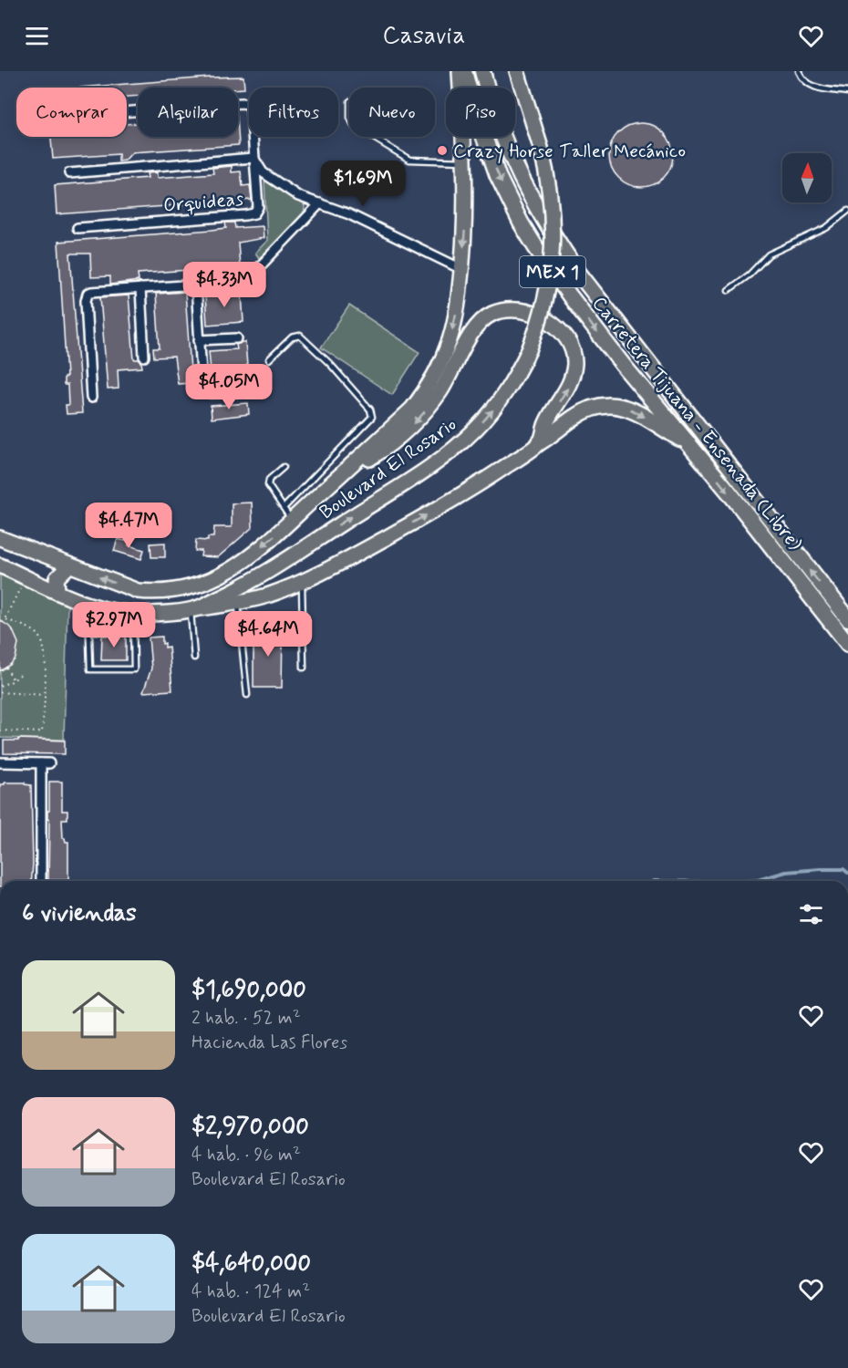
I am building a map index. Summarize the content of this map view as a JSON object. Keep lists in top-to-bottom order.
{
  "streets": {
    "highway": ["MEX 1", "Carretera Tijuana - Ensenada (Libre)"],
    "main road": ["Boulevard El Rosario"],
    "street": ["Orquideas"]
  },
  "crossings": [
    ["Carretera Tijuana - Ensenada (Libre)", "Boulevard El Rosario"]
  ],
  "places": ["Crazy Horse Taller Mecánico"],
  "north": "top",
  "page": {
    "header": "Casavia",
    "chip": [
      "Comprar",
      "Alquilar",
      "Filtros",
      "Nuevo",
      "Piso"
    ],
    "price": [
      "$1.69M",
      "$4.33M",
      "$4.05M",
      "$4.47M",
      "$2.97M",
      "$4.64M"
    ],
    "heading": "6 viviendas",
    "list": [
      {
        "name": "$1,690,000",
        "note": "2 hab. · 52 m² · Hacienda Las Flores"
      },
      {
        "name": "$2,970,000",
        "note": "4 hab. · 96 m² · Boulevard El Rosario"
      },
      {
        "name": "$4,640,000",
        "note": "4 hab. · 124 m² · Boulevard El Rosario"
      }
    ]
  }
}
